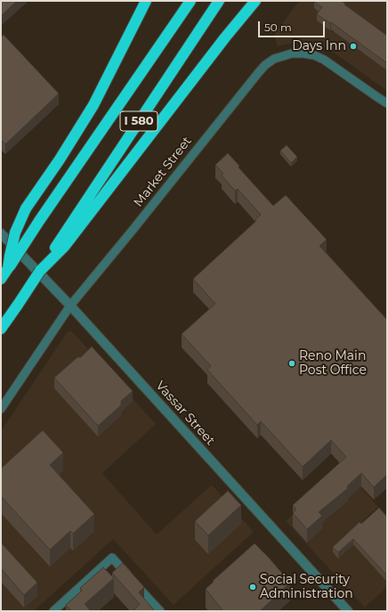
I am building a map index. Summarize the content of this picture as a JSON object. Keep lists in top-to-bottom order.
{
  "streets": {
    "highway": ["I 580"],
    "street": ["Market Street", "Vassar Street"]
  },
  "crossings": [
    ["Market Street", "Vassar Street"]
  ],
  "places": ["Days Inn", "Reno Main Post Office", "Social Security Administration"],
  "scale_bar": "50 m"
}
